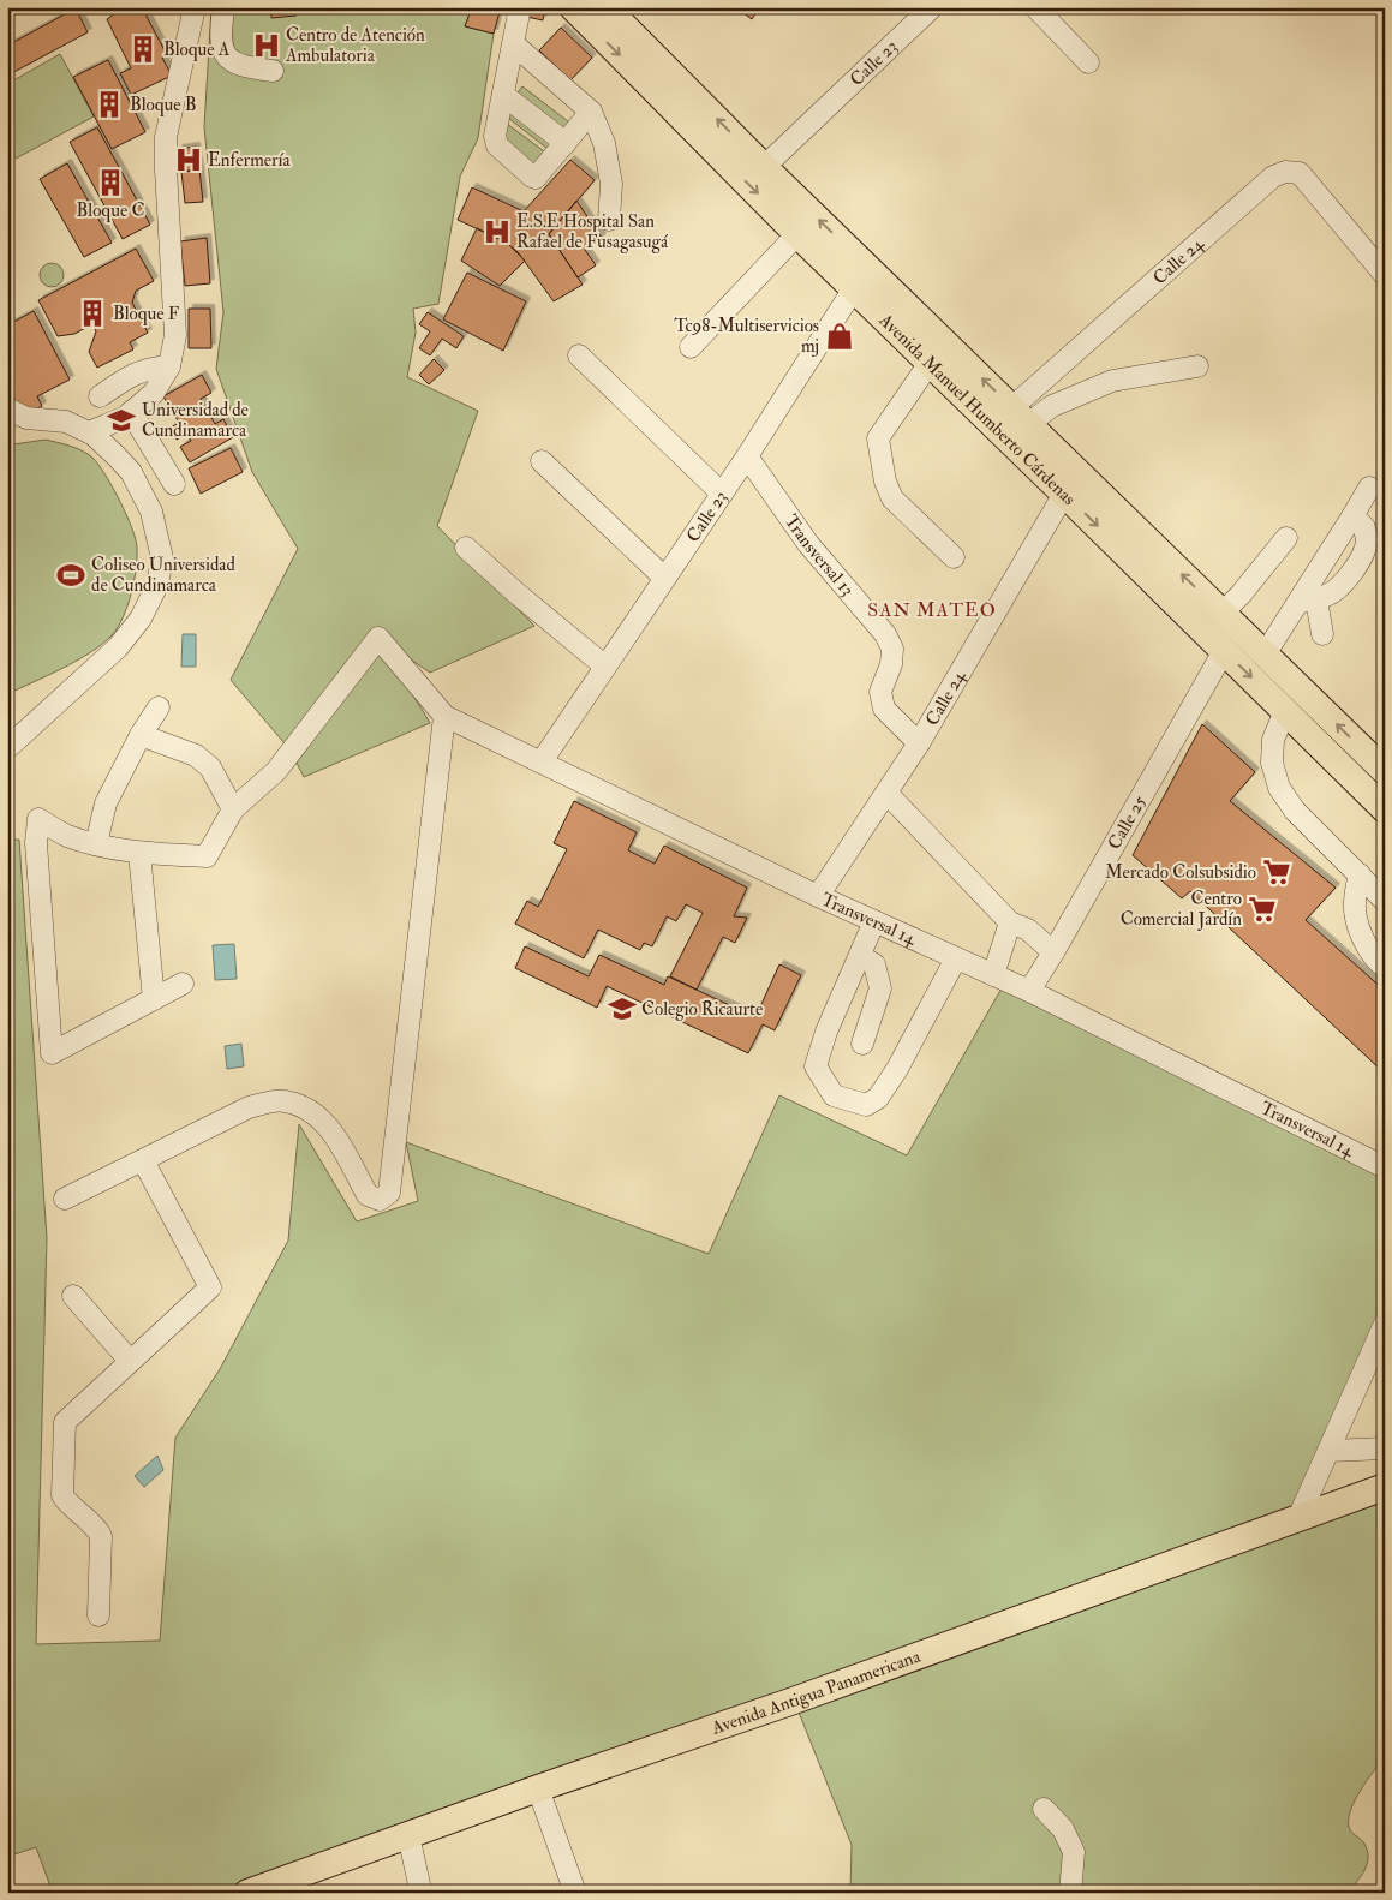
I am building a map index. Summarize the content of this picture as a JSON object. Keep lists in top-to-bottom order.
{
  "streets": {
    "main road": ["Avenida Manuel Humberto Cárdenas", "Avenida Antigua Panamericana"],
    "street": [
      "Calle 23",
      "Calle 24",
      "Transversal 13",
      "Calle 25",
      "Transversal 14"
    ]
  },
  "crossings": [
    ["Calle 23", "Avenida Manuel Humberto Cárdenas"],
    ["Calle 23", "Transversal 13"],
    ["Calle 23", "Transversal 14"],
    ["Calle 24", "Avenida Manuel Humberto Cárdenas"],
    ["Calle 24", "Transversal 13"],
    ["Calle 24", "Transversal 14"],
    ["Avenida Manuel Humberto Cárdenas", "Calle 25"],
    ["Calle 25", "Transversal 14"]
  ],
  "districts": ["SAN MATEO"],
  "places": {
    "hospital": ["Centro de Atención Ambulatoria", "Enfermería", "E.S.E Hospital San Rafael de Fusagasugá"],
    "building": [
      "Bloque A",
      "Bloque B",
      "Bloque C",
      "Bloque F"
    ],
    "shop": ["Tc98-Multiservicios mj"],
    "school or university": ["Universidad de Cundinamarca", "Colegio Ricaurte"],
    "sports": ["Coliseo Universidad de Cundinamarca"],
    "supermarket": ["Mercado Colsubsidio", "Centro Comercial Jardín"]
  }
}
